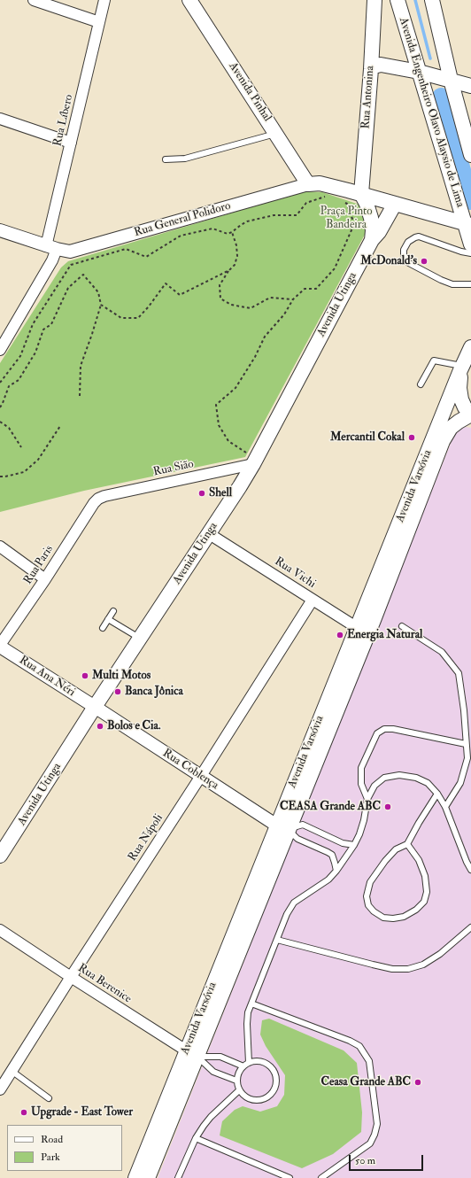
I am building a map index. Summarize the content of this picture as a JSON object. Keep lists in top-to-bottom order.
{
  "streets": {
    "main road": [
      "Avenida Pinhal",
      "Rua Antonina",
      "Avenida Engenheiro Olavo Alaysio de Lima",
      "Avenida Utinga",
      "Avenida Varsóvia"
    ],
    "street": [
      "Rua Líbero",
      "Rua General Polidoro",
      "Rua Sião",
      "Rua Paris",
      "Rua Vichi",
      "Rua Ana Néri",
      "Rua Coblença",
      "Rua Nápoli",
      "Rua Berenice"
    ]
  },
  "crossings": [
    ["Avenida Pinhal", "Rua General Polidoro"],
    ["Rua Antonina", "Avenida Utinga"],
    ["Rua Líbero", "Rua General Polidoro"],
    ["Avenida Utinga", "Rua Sião"],
    ["Avenida Utinga", "Rua Vichi"],
    ["Avenida Utinga", "Rua Ana Néri"],
    ["Avenida Utinga", "Rua Coblença"],
    ["Rua Sião", "Rua Paris"],
    ["Avenida Varsóvia", "Rua Vichi"],
    ["Avenida Varsóvia", "Rua Coblença"],
    ["Avenida Varsóvia", "Rua Berenice"],
    ["Rua Paris", "Rua Ana Néri"],
    ["Rua Vichi", "Rua Nápoli"],
    ["Rua Ana Néri", "Rua Coblença"],
    ["Rua Coblença", "Rua Nápoli"],
    ["Rua Nápoli", "Rua Berenice"]
  ],
  "parks": ["Praça Pinto Bandeira"],
  "places": [
    "McDonald's",
    "Mercantil Cokal",
    "Shell",
    "Energia Natural",
    "Multi Motos",
    "Banca Jônica",
    "Bolos e Cia.",
    "CEASA Grande ABC",
    "Ceasa Grande ABC",
    "Upgrade - East Tower"
  ],
  "legend": ["Road", "Park"],
  "scale_bar": "50 m"
}
